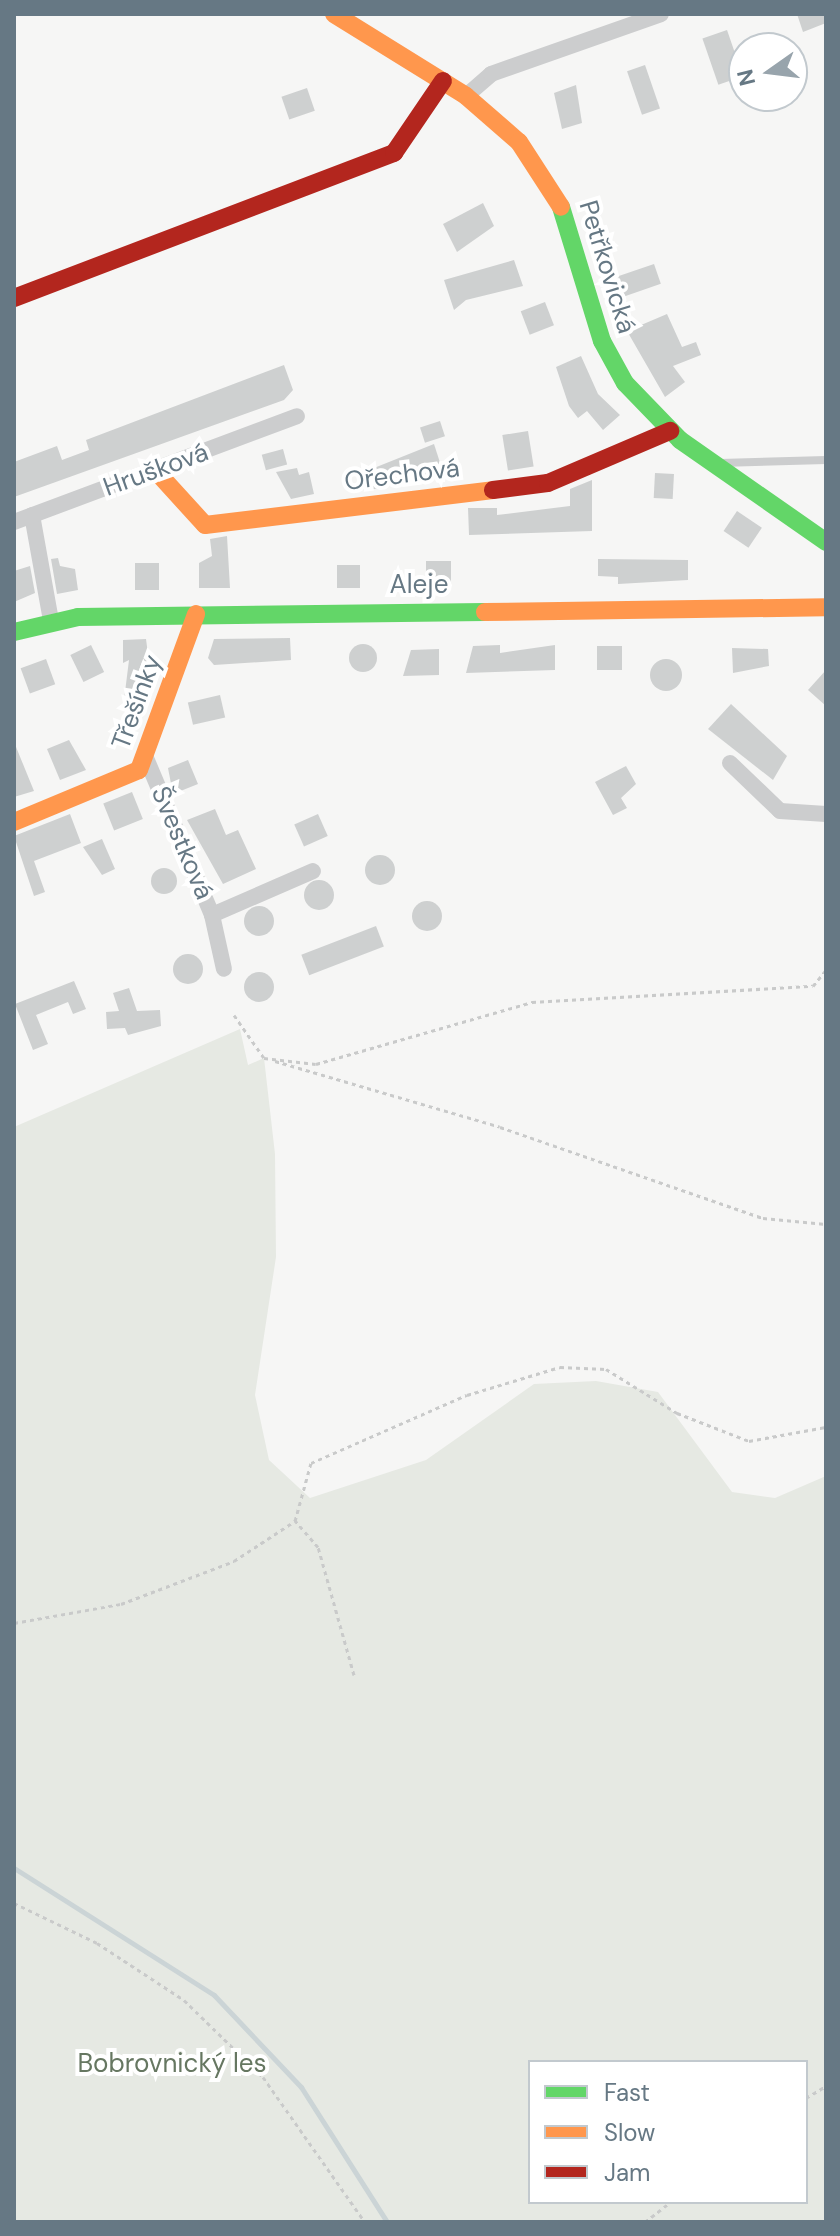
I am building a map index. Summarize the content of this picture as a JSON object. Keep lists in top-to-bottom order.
{
  "streets": {
    "street": [
      "Petřkovická",
      "Hrušková",
      "Ořechová",
      "Aleje",
      "Třešínky",
      "Švestková"
    ]
  },
  "crossings": [
    ["Petřkovická", "Ořechová"],
    ["Hrušková", "Ořechová"],
    ["Aleje", "Třešínky"],
    ["Třešínky", "Švestková"]
  ],
  "parks": ["Bobrovnický les"],
  "legend": ["Fast", "Slow", "Jam"],
  "north": "left"
}
